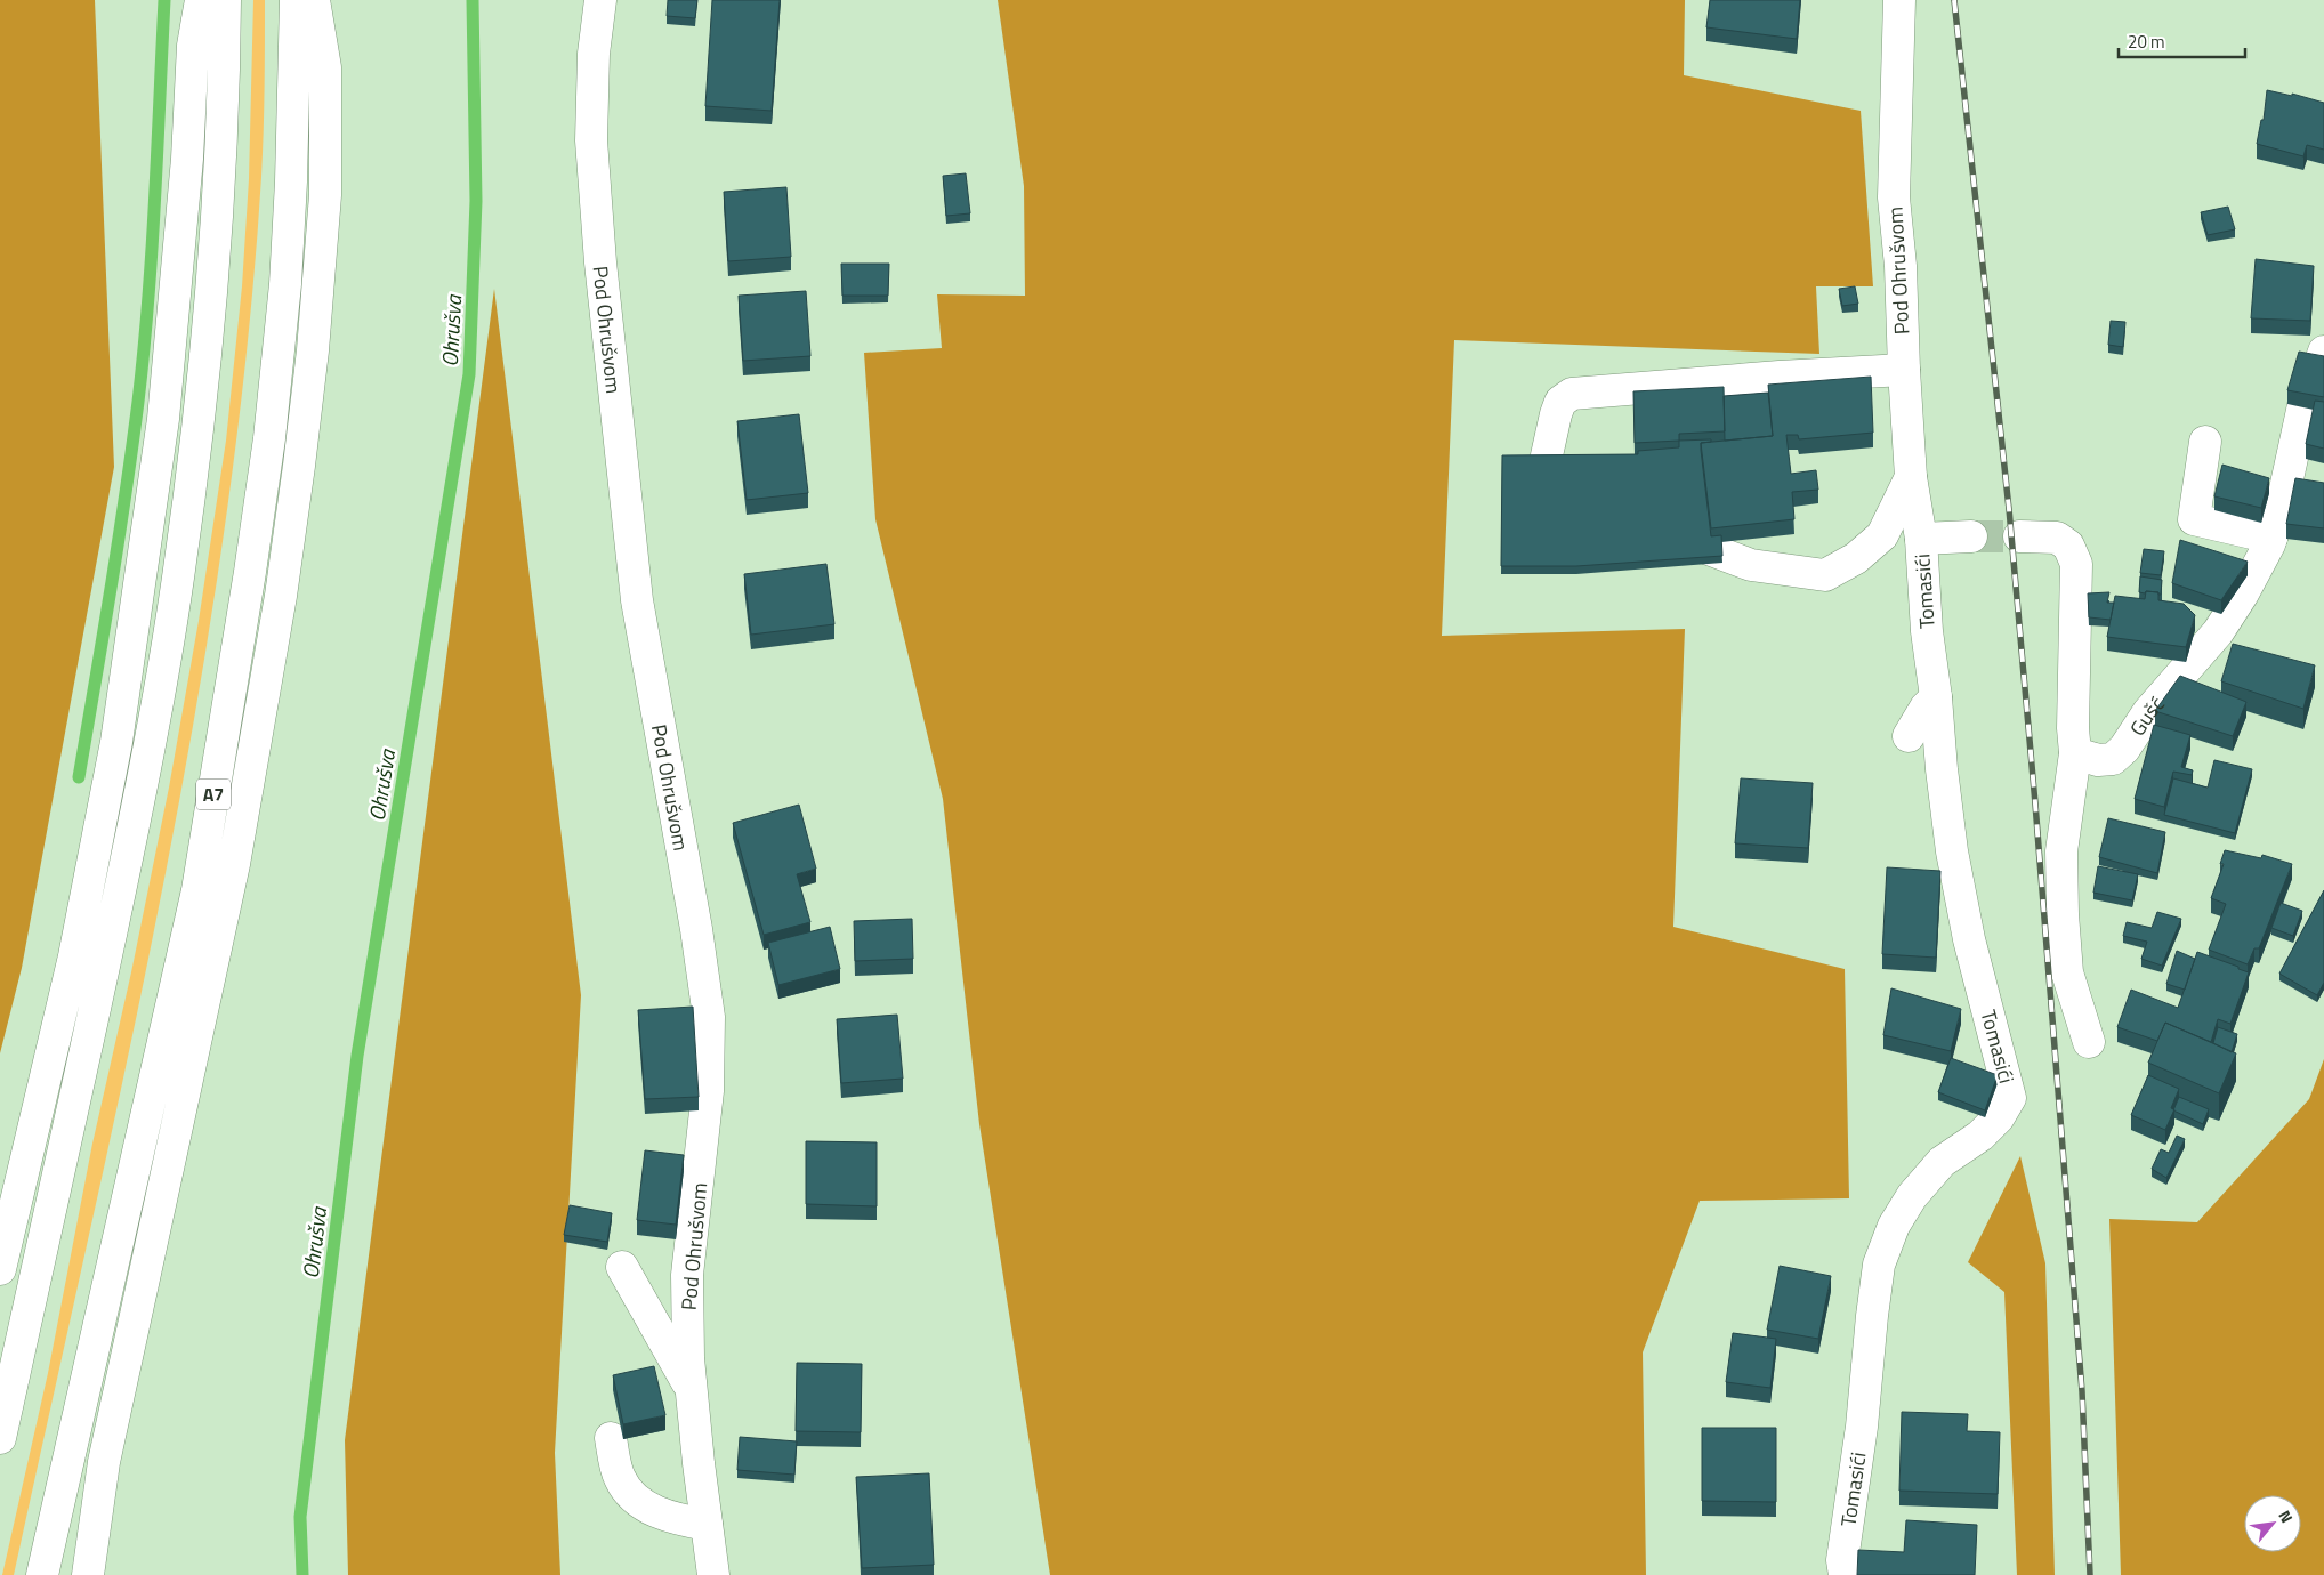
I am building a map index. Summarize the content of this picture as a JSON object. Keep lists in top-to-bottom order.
{
  "streets": {
    "main road": [
      "Pod Ohrušvom",
      "Tomasići",
      "Gušć",
      "A7"
    ]
  },
  "crossings": [
    ["Pod Ohrušvom", "Tomasići"]
  ],
  "water": ["Ohrušva"],
  "scale_bar": "20 m",
  "north": "top right"
}
